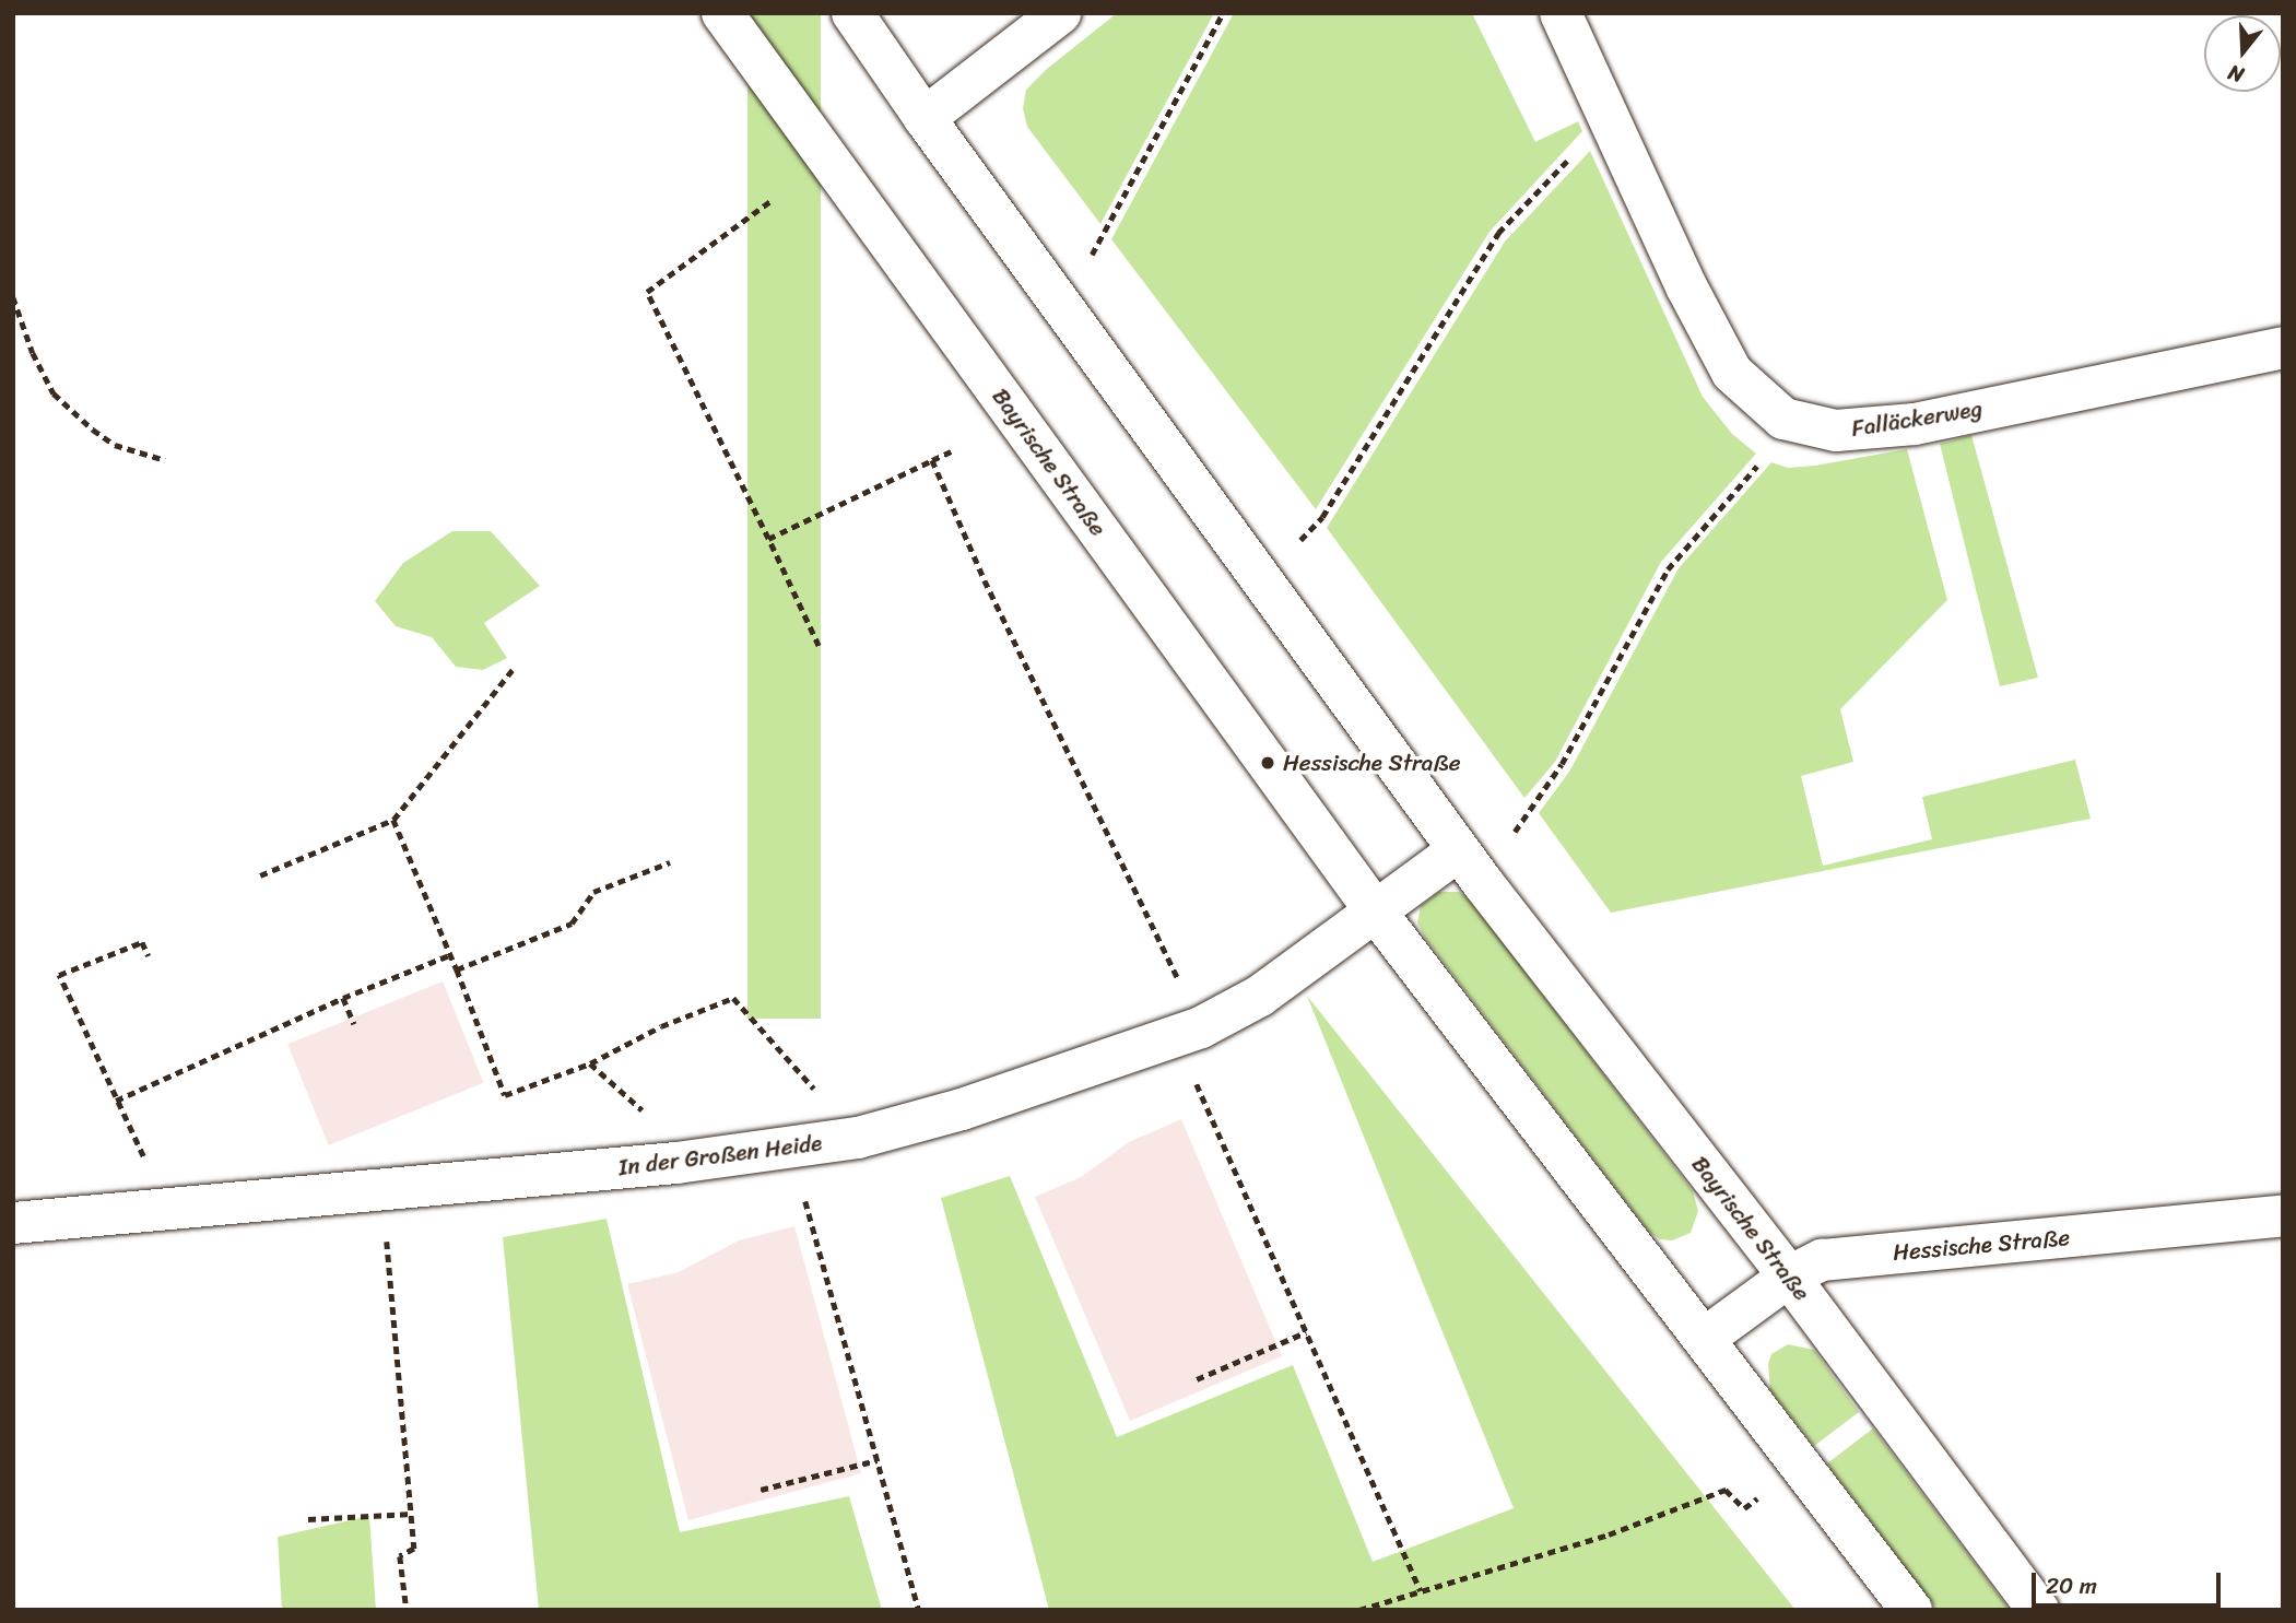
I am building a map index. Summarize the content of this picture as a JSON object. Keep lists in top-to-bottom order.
{
  "streets": {
    "street": [
      "Falläckerweg",
      "Bayrische Straße",
      "In der Großen Heide",
      "Hessische Straße"
    ]
  },
  "crossings": [
    ["Bayrische Straße", "In der Großen Heide"],
    ["Bayrische Straße", "Hessische Straße"]
  ],
  "places": ["Hessische Straße"],
  "scale_bar": "20 m",
  "north": "bottom"
}
